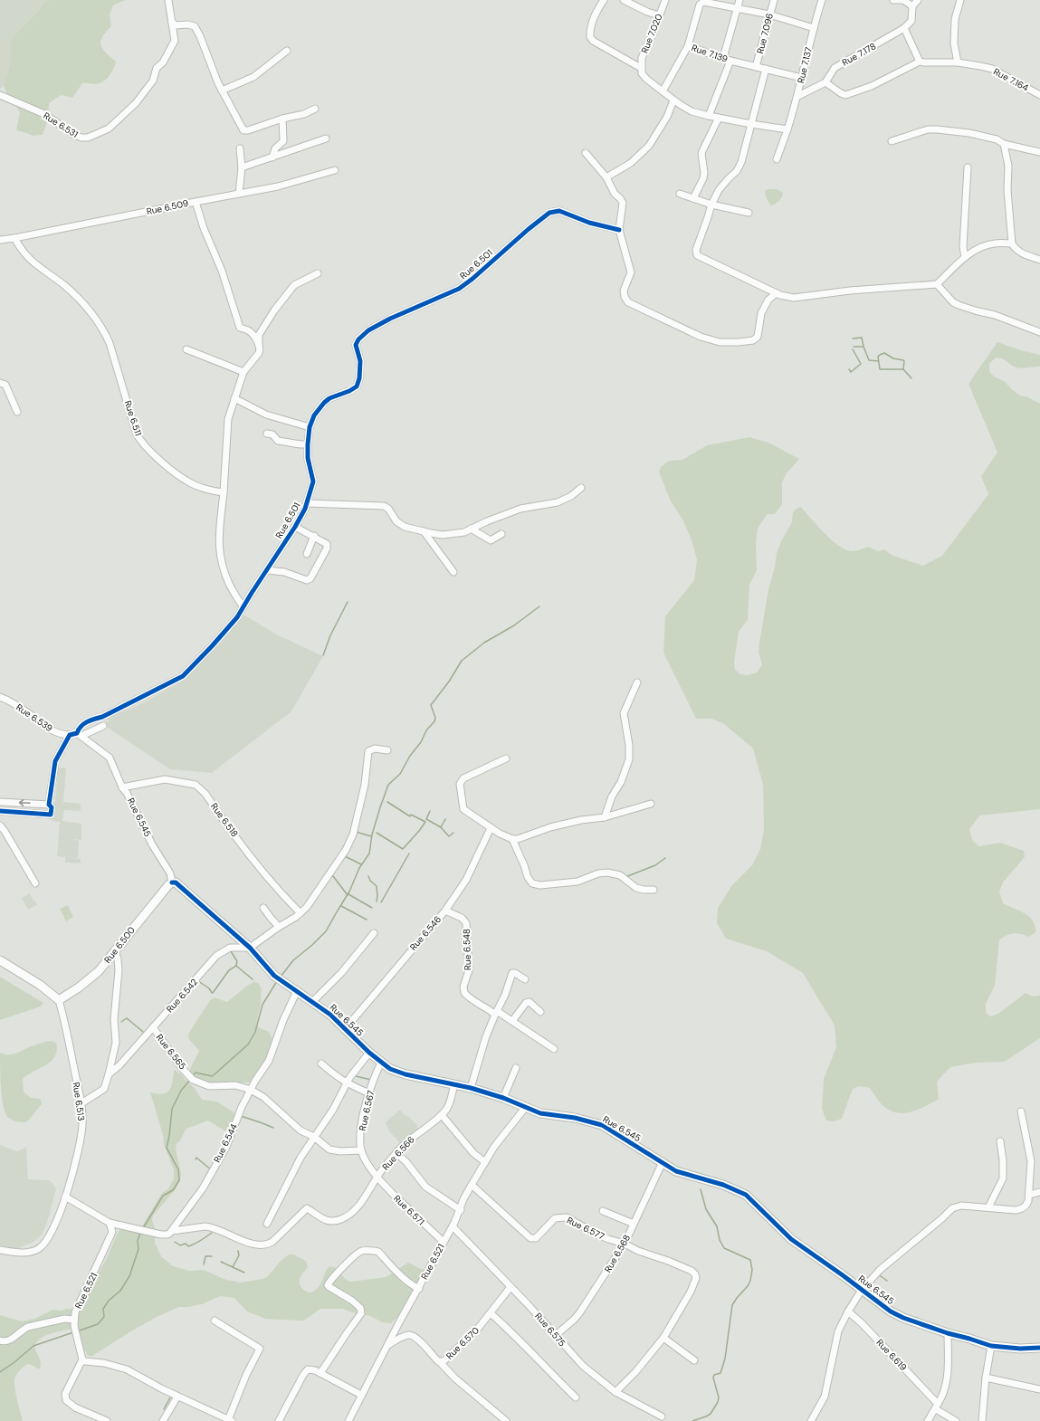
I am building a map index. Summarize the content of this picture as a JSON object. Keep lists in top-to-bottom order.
{
  "streets": {
    "street": [
      "Rue 7.020",
      "Rue 7.096",
      "Rue 7.139",
      "Rue 7.178",
      "Rue 7.137",
      "Rue 7.164",
      "Rue 6.531",
      "Rue 6.509",
      "Rue 6.501",
      "Rue 6.511",
      "Rue 6.539",
      "Rue 6.545",
      "Rue 6.518",
      "Rue 6.546",
      "Rue 6.500",
      "Rue 6.548",
      "Rue 6.542",
      "Rue 6.565",
      "Rue 6.513",
      "Rue 6.567",
      "Rue 6.544",
      "Rue 6.566",
      "Rue 6.571",
      "Rue 6.577",
      "Rue 6.568",
      "Rue 6.521",
      "Rue 6.575",
      "Rue 6.570",
      "Rue 6.619"
    ]
  },
  "crossings": [
    ["Rue 7.096", "Rue 7.139"],
    ["Rue 7.139", "Rue 7.137"],
    ["Rue 7.178", "Rue 7.137"],
    ["Rue 6.509", "Rue 6.511"],
    ["Rue 6.501", "Rue 6.545"],
    ["Rue 6.545", "Rue 6.518"],
    ["Rue 6.545", "Rue 6.546"],
    ["Rue 6.545", "Rue 6.500"],
    ["Rue 6.545", "Rue 6.542"],
    ["Rue 6.545", "Rue 6.567"],
    ["Rue 6.545", "Rue 6.544"],
    ["Rue 6.545", "Rue 6.566"],
    ["Rue 6.545", "Rue 6.568"],
    ["Rue 6.545", "Rue 6.521"],
    ["Rue 6.546", "Rue 6.548"],
    ["Rue 6.500", "Rue 6.513"],
    ["Rue 6.542", "Rue 6.565"],
    ["Rue 6.542", "Rue 6.513"],
    ["Rue 6.565", "Rue 6.567"],
    ["Rue 6.565", "Rue 6.544"],
    ["Rue 6.567", "Rue 6.566"],
    ["Rue 6.567", "Rue 6.571"],
    ["Rue 6.544", "Rue 6.566"],
    ["Rue 6.566", "Rue 6.571"],
    ["Rue 6.571", "Rue 6.521"],
    ["Rue 6.577", "Rue 6.568"],
    ["Rue 6.577", "Rue 6.521"],
    ["Rue 6.568", "Rue 6.575"],
    ["Rue 6.521", "Rue 6.575"],
    ["Rue 6.521", "Rue 6.570"],
    ["Rue 6.575", "Rue 6.570"]
  ]
}
